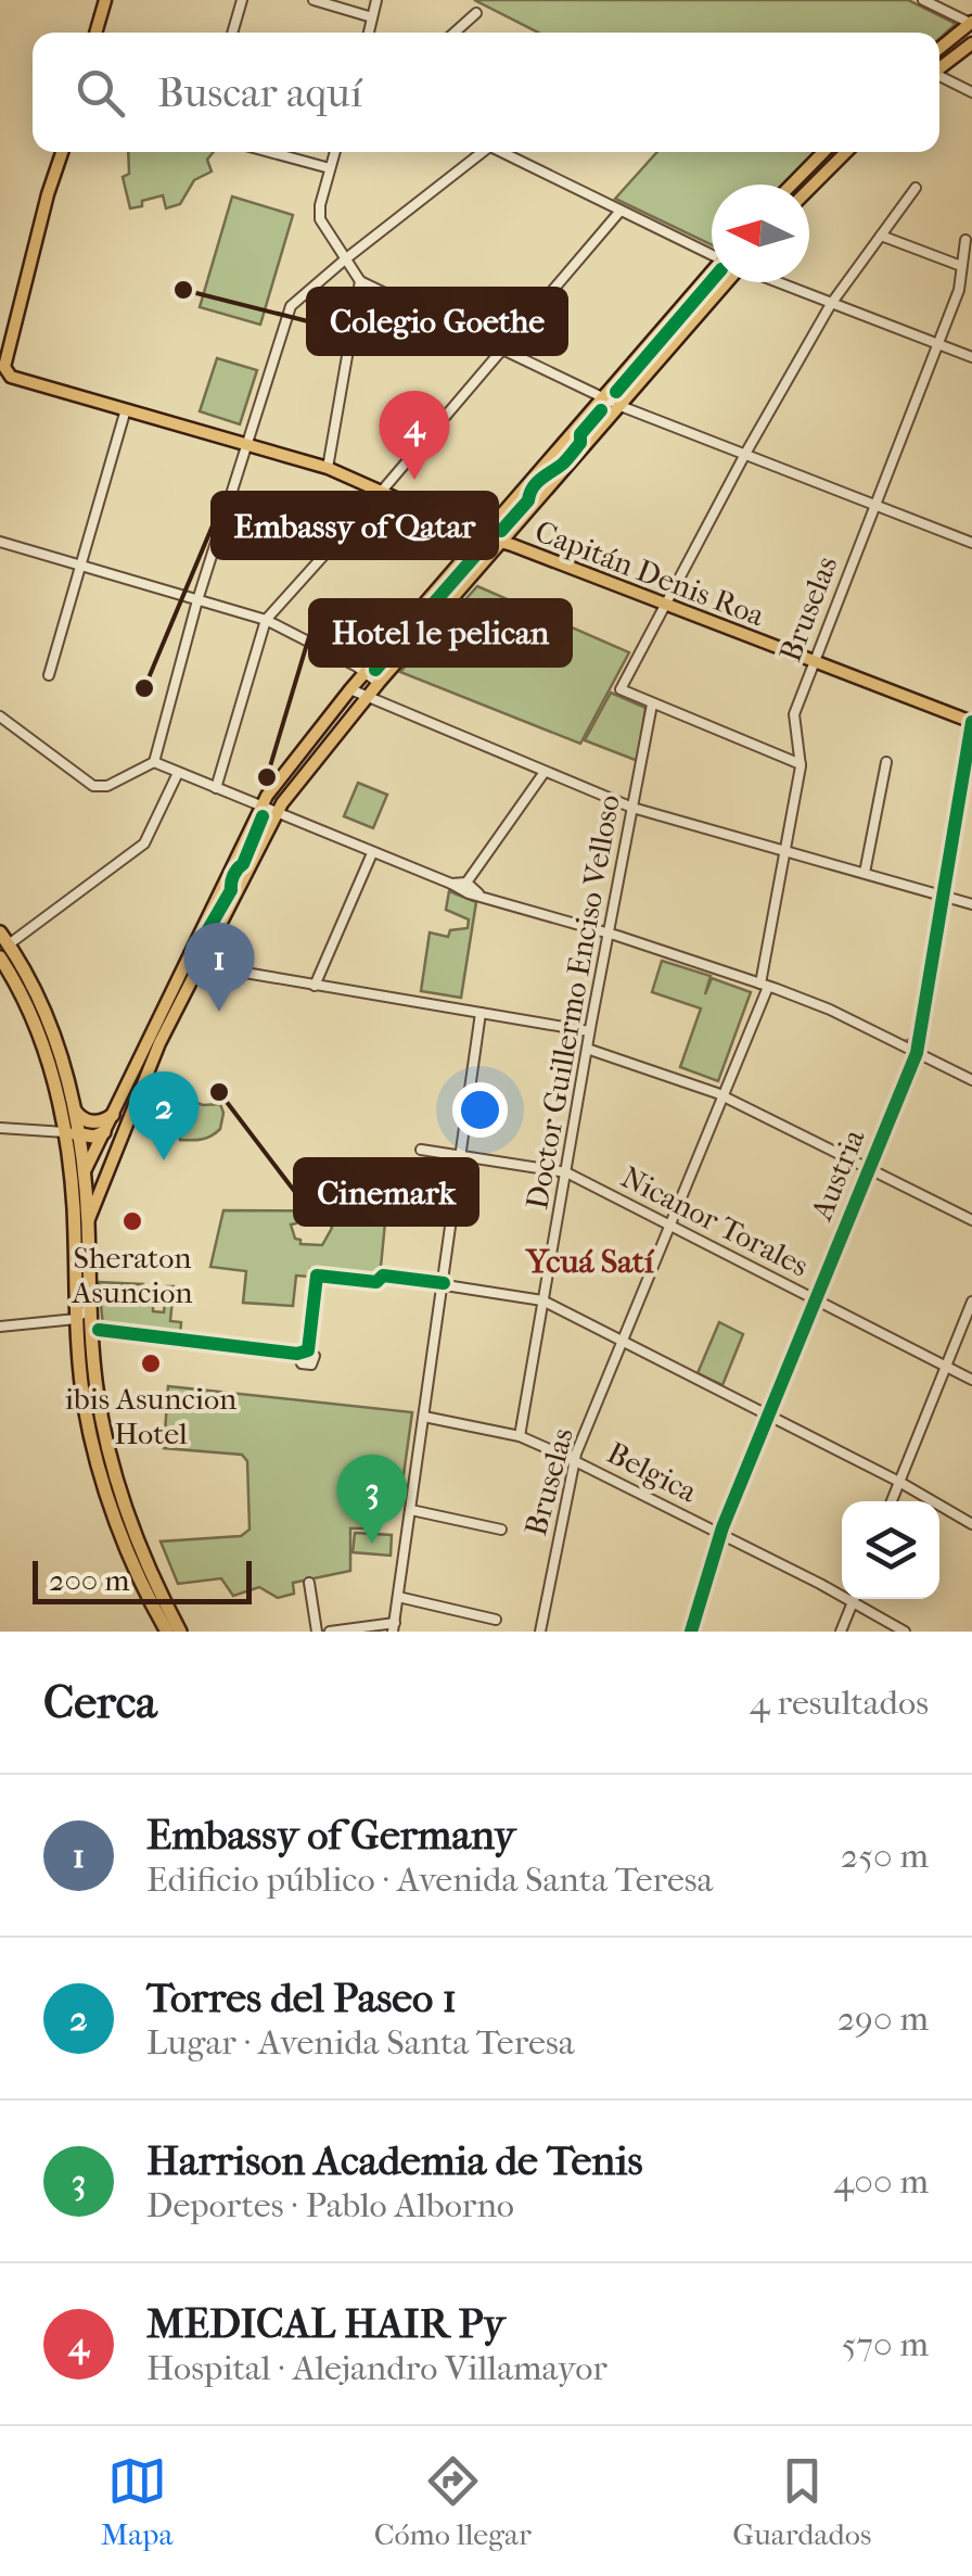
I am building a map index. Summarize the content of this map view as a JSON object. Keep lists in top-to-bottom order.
{
  "streets": {
    "main road": ["Capitán Denis Roa"],
    "street": [
      "Bruselas",
      "Doctor Guillermo Enciso Velloso",
      "Austria",
      "Nicanor Torales",
      "Belgica"
    ]
  },
  "crossings": [
    ["Capitán Denis Roa", "Bruselas"],
    ["Capitán Denis Roa", "Austria"],
    ["Bruselas", "Nicanor Torales"],
    ["Bruselas", "Belgica"],
    ["Doctor Guillermo Enciso Velloso", "Nicanor Torales"],
    ["Doctor Guillermo Enciso Velloso", "Belgica"],
    ["Austria", "Nicanor Torales"],
    ["Austria", "Belgica"]
  ],
  "districts": ["Ycuá Satí"],
  "places": [
    "Colegio Goethe",
    "Embassy of Qatar",
    "Hotel le pelican",
    "Cinemark",
    "Sheraton Asuncion",
    "ibis Asuncion Hotel"
  ],
  "scale_bar": "200 m",
  "north": "left",
  "page": {
    "search": "Buscar aquí",
    "pins": [
      "4",
      "1",
      "2",
      "3"
    ],
    "scale": "200 m",
    "heading": ["Cerca", "4 resultados"],
    "list": [
      {
        "mark": "1",
        "name": "Embassy of Germany",
        "note": "Edificio público · Avenida Santa Teresa",
        "value": "250 m"
      },
      {
        "mark": "2",
        "name": "Torres del Paseo 1",
        "note": "Lugar · Avenida Santa Teresa",
        "value": "290 m"
      },
      {
        "mark": "3",
        "name": "Harrison Academia de Tenis",
        "note": "Deportes · Pablo Alborno",
        "value": "400 m"
      },
      {
        "mark": "4",
        "name": "MEDICAL HAIR Py",
        "note": "Hospital · Alejandro Villamayor",
        "value": "570 m"
      }
    ],
    "nav": ["Mapa", "Cómo llegar", "Guardados"]
  }
}
